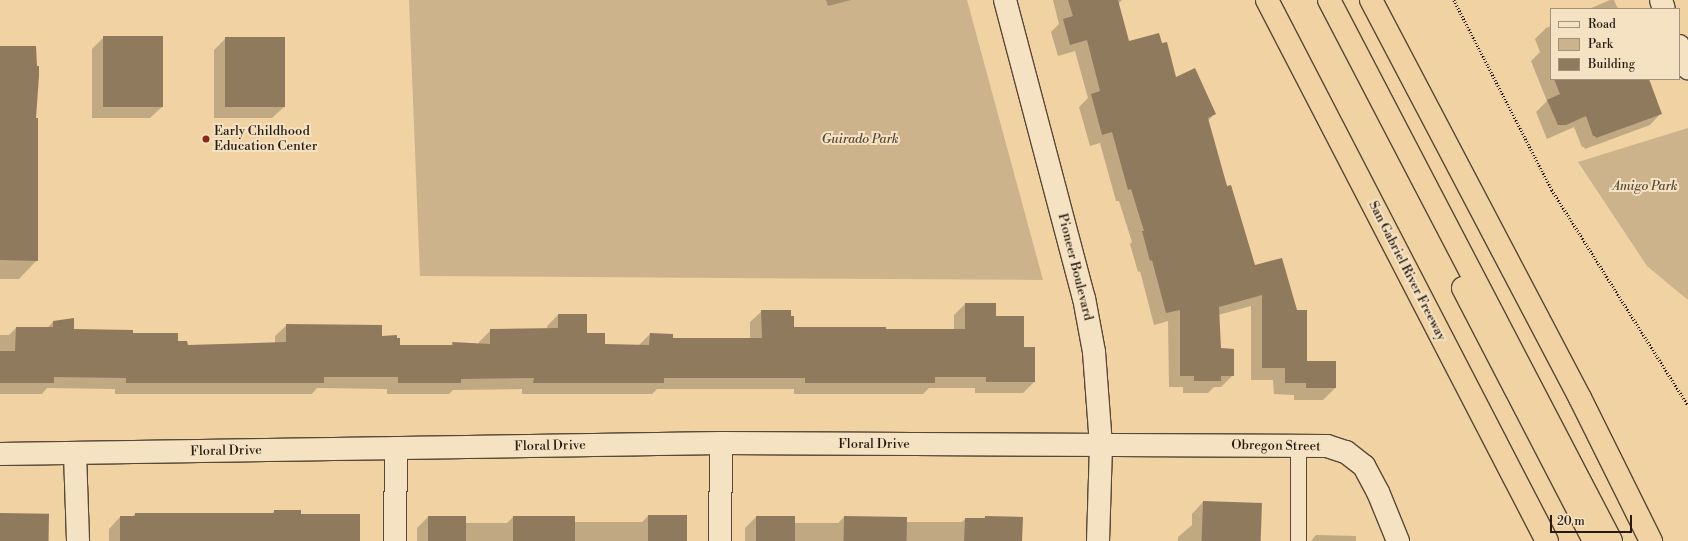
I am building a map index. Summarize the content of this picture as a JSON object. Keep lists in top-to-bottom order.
{
  "streets": {
    "highway": ["San Gabriel River Freeway"],
    "street": ["Pioneer Boulevard", "Floral Drive", "Obregon Street"]
  },
  "crossings": [
    ["Pioneer Boulevard", "Floral Drive"],
    ["Pioneer Boulevard", "Obregon Street"],
    ["Floral Drive", "Obregon Street"]
  ],
  "parks": ["Guirado Park", "Amigo Park"],
  "places": ["Early Childhood Education Center"],
  "legend": ["Road", "Park", "Building"],
  "scale_bar": "20 m"
}
